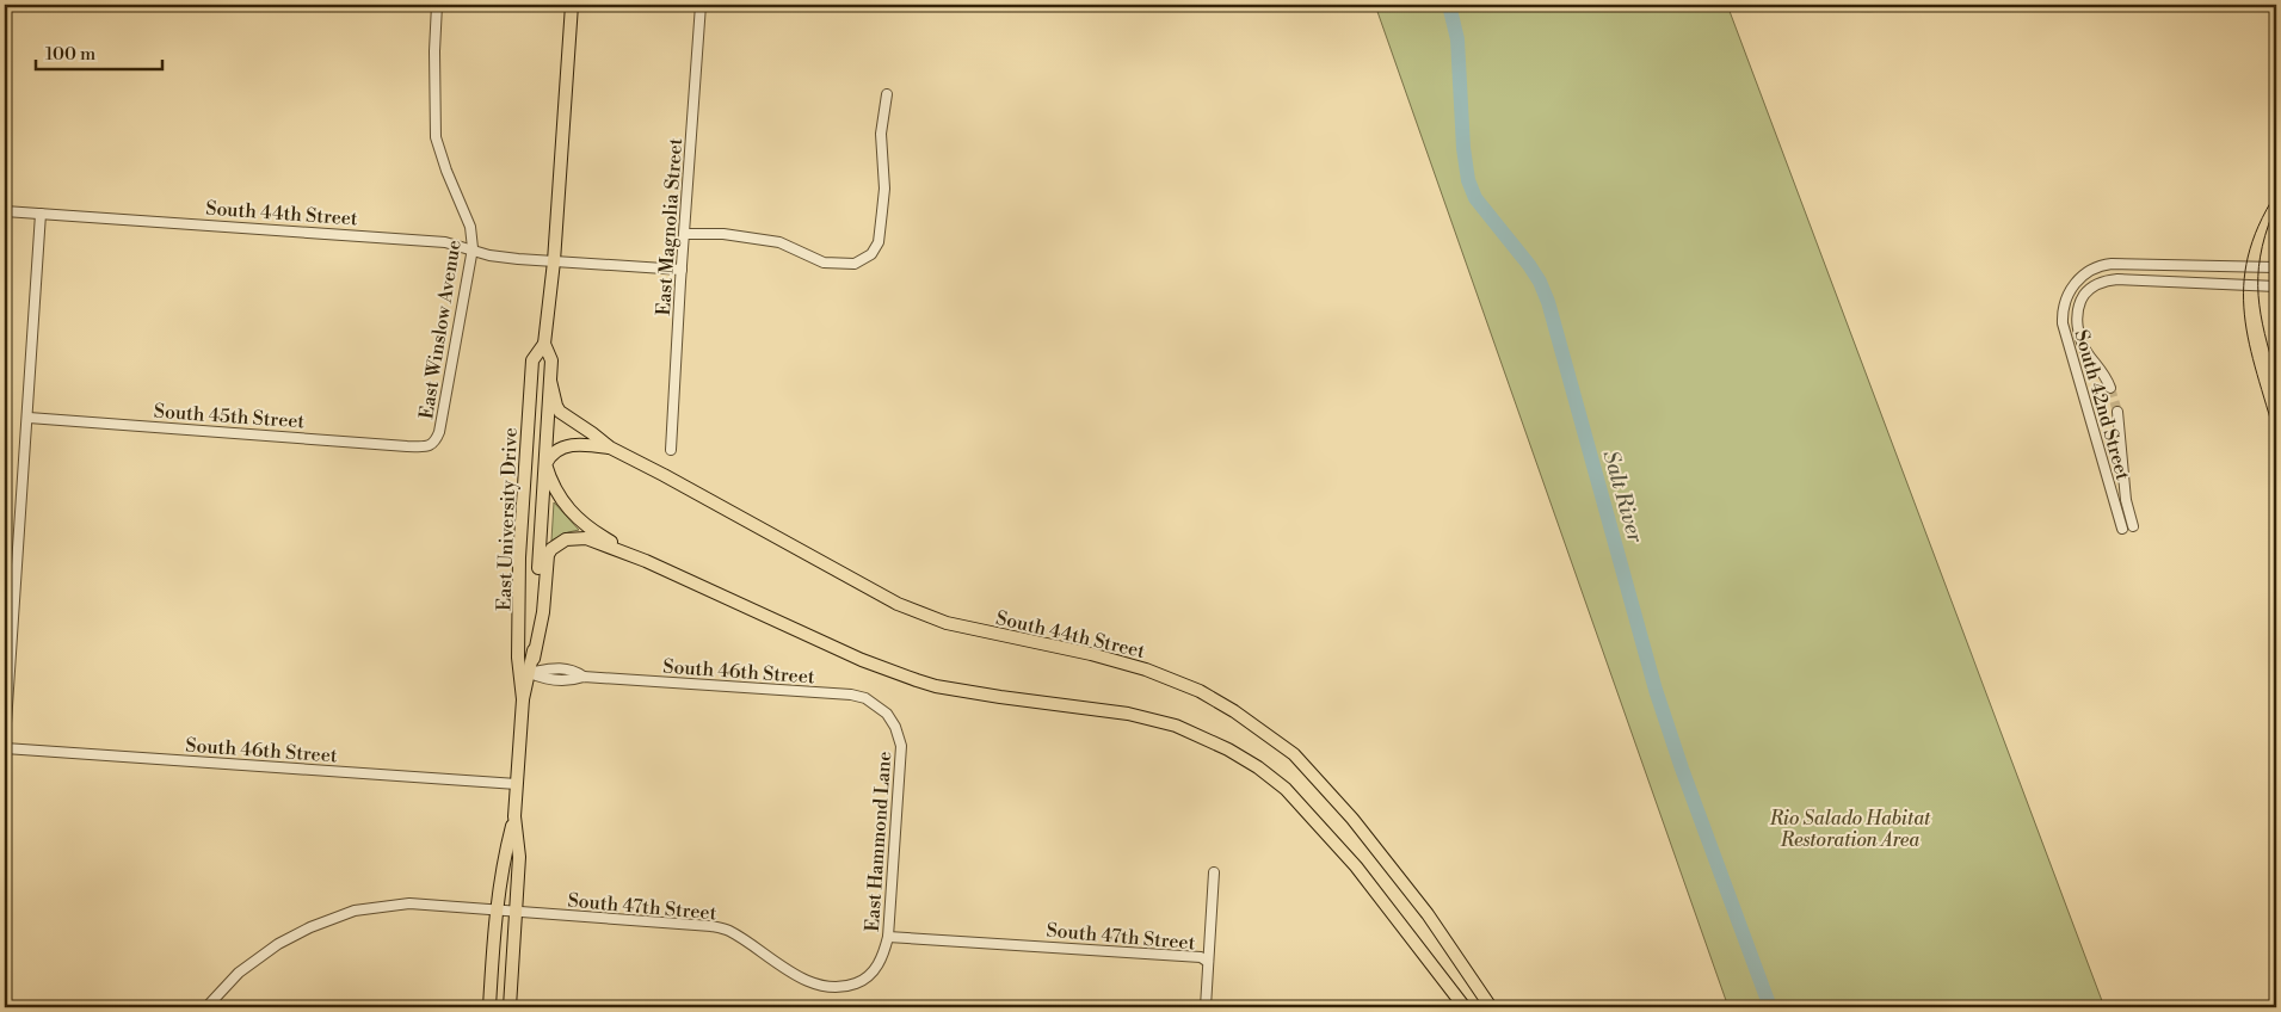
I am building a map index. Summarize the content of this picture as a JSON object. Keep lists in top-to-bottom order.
{
  "streets": {
    "main road": ["South 44th Street", "East University Drive"],
    "street": [
      "East Magnolia Street",
      "East Winslow Avenue",
      "South 42nd Street",
      "South 45th Street",
      "South 46th Street",
      "East Hammond Lane",
      "South 47th Street"
    ]
  },
  "crossings": [
    ["South 44th Street", "East Magnolia Street"],
    ["South 44th Street", "East Winslow Avenue"],
    ["South 44th Street", "East University Drive"],
    ["East Winslow Avenue", "South 45th Street"],
    ["East University Drive", "South 46th Street"],
    ["East University Drive", "South 47th Street"],
    ["South 46th Street", "East Hammond Lane"],
    ["East Hammond Lane", "South 47th Street"]
  ],
  "water": ["Salt River"],
  "parks": ["Rio Salado Habitat Restoration Area"],
  "scale_bar": "100 m"
}
